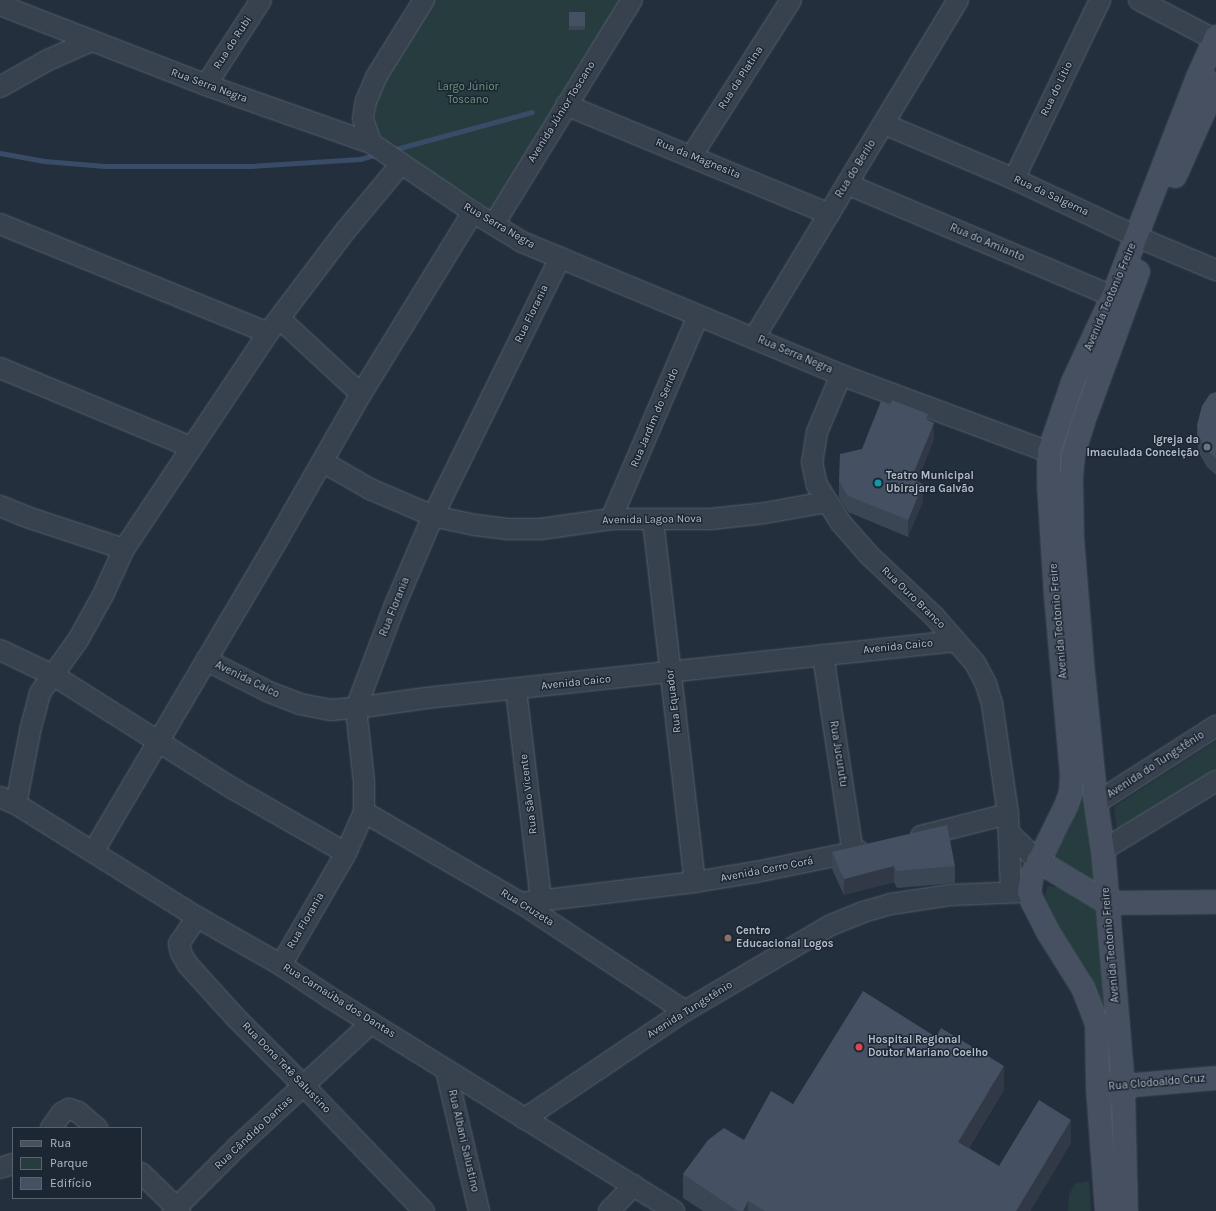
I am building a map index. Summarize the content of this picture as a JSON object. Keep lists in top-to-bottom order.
{
  "streets": {
    "street": [
      "Rua do Rubi",
      "Rua da Platina",
      "Rua Serra Negra",
      "Rua do Lítio",
      "Avenida Júnior Toscano",
      "Rua da Magnesita",
      "Rua do Berilo",
      "Rua da Salgema",
      "Rua do Amianto",
      "Avenida Teotonio Freire",
      "Rua Florania",
      "Rua Jardim do Serido",
      "Avenida Lagoa Nova",
      "Rua Ouro Branco",
      "Avenida Caico",
      "Rua Equador",
      "Rua Jucurutu",
      "Avenida do Tungstênio",
      "Rua São Vicente",
      "Avenida Cerro Corá",
      "Rua Cruzeta",
      "Rua Carnaúba dos Dantas",
      "Avenida Tungstênio",
      "Rua Dona Tetê Salustino",
      "Rua Clodoaldo Cruz",
      "Rua Cândido Dantas",
      "Rua Albani Salustino"
    ]
  },
  "crossings": [
    ["Rua do Rubi", "Rua Serra Negra"],
    ["Rua da Platina", "Rua da Magnesita"],
    ["Rua Serra Negra", "Avenida Júnior Toscano"],
    ["Rua Serra Negra", "Rua do Berilo"],
    ["Rua Serra Negra", "Avenida Teotonio Freire"],
    ["Rua Serra Negra", "Rua Florania"],
    ["Rua Serra Negra", "Rua Jardim do Serido"],
    ["Rua Serra Negra", "Rua Ouro Branco"],
    ["Rua do Lítio", "Rua da Salgema"],
    ["Avenida Júnior Toscano", "Rua da Magnesita"],
    ["Rua da Magnesita", "Rua do Berilo"],
    ["Rua do Berilo", "Rua da Salgema"],
    ["Rua do Berilo", "Rua do Amianto"],
    ["Rua da Salgema", "Avenida Teotonio Freire"],
    ["Rua do Amianto", "Avenida Teotonio Freire"],
    ["Avenida Teotonio Freire", "Rua Ouro Branco"],
    ["Avenida Teotonio Freire", "Avenida do Tungstênio"],
    ["Avenida Teotonio Freire", "Avenida Tungstênio"],
    ["Avenida Teotonio Freire", "Rua Clodoaldo Cruz"],
    ["Rua Florania", "Avenida Lagoa Nova"],
    ["Rua Florania", "Avenida Caico"],
    ["Rua Florania", "Rua Cruzeta"],
    ["Rua Florania", "Rua Carnaúba dos Dantas"],
    ["Rua Jardim do Serido", "Avenida Lagoa Nova"],
    ["Avenida Lagoa Nova", "Rua Ouro Branco"],
    ["Avenida Lagoa Nova", "Rua Equador"],
    ["Rua Ouro Branco", "Avenida Caico"],
    ["Rua Ouro Branco", "Avenida Tungstênio"],
    ["Avenida Caico", "Rua Equador"],
    ["Avenida Caico", "Rua Jucurutu"],
    ["Avenida Caico", "Rua São Vicente"],
    ["Rua Equador", "Avenida Cerro Corá"],
    ["Rua Jucurutu", "Avenida Cerro Corá"],
    ["Rua São Vicente", "Avenida Cerro Corá"],
    ["Avenida Cerro Corá", "Rua Cruzeta"],
    ["Rua Cruzeta", "Avenida Tungstênio"],
    ["Rua Carnaúba dos Dantas", "Avenida Tungstênio"],
    ["Rua Carnaúba dos Dantas", "Rua Dona Tetê Salustino"],
    ["Rua Carnaúba dos Dantas", "Rua Cândido Dantas"],
    ["Rua Carnaúba dos Dantas", "Rua Albani Salustino"],
    ["Rua Dona Tetê Salustino", "Rua Cândido Dantas"]
  ],
  "parks": ["Largo Júnior Toscano"],
  "places": [
    "Igreja da Imaculada Conceição",
    "Teatro Municipal Ubirajara Galvão",
    "Centro Educacional Logos",
    "Hospital Regional Doutor Mariano Coelho"
  ],
  "legend": ["Rua", "Parque", "Edifício"]
}
